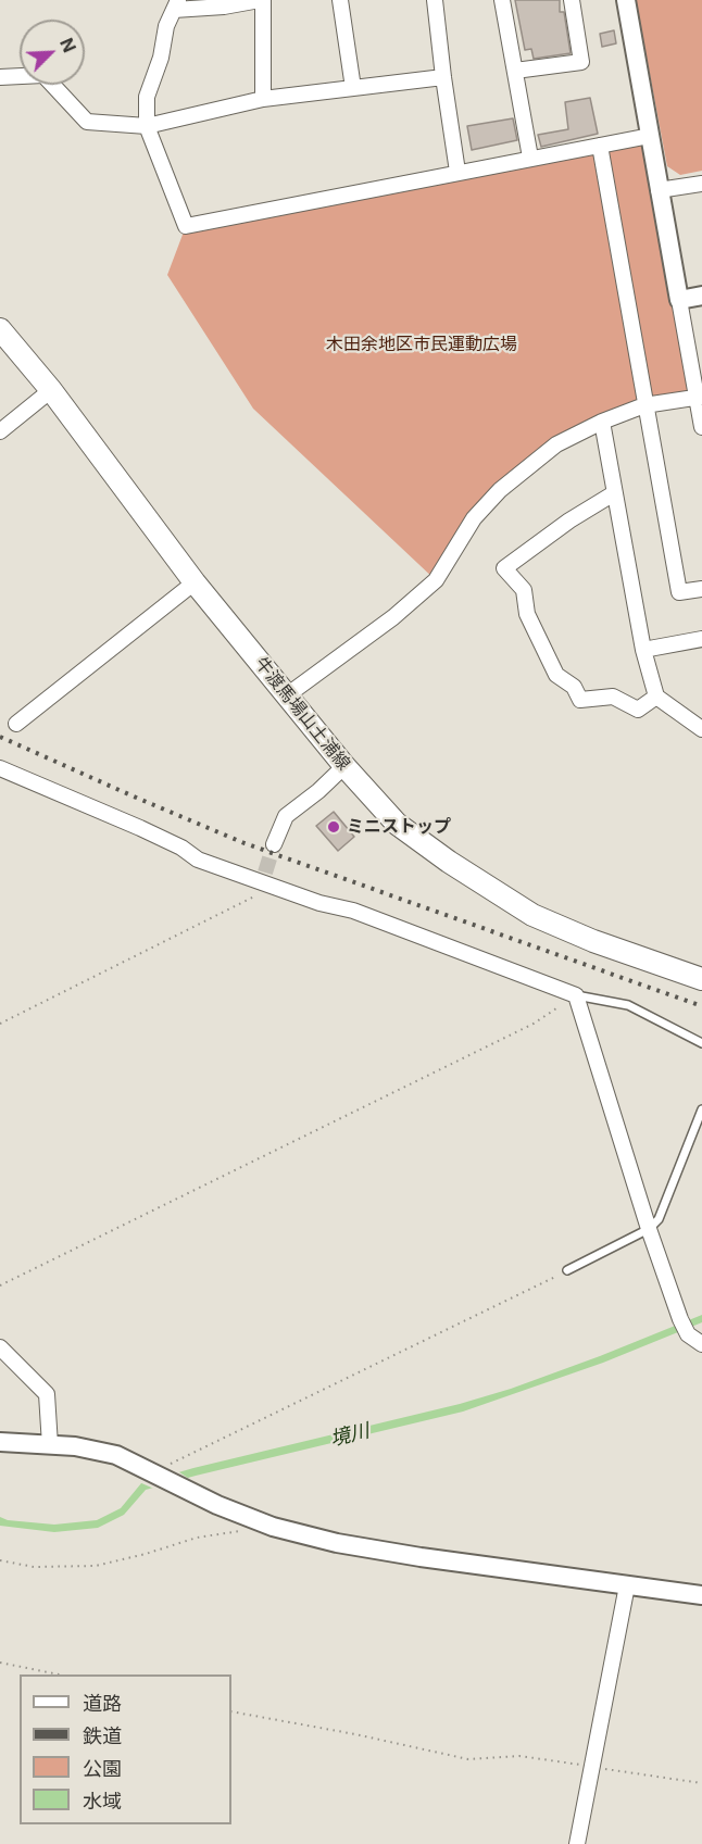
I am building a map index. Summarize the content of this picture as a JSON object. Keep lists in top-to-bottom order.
{
  "streets": {
    "main road": ["牛渡馬場山土浦線"]
  },
  "water": ["境川"],
  "parks": ["木田余地区市民運動広場"],
  "places": ["ミニストップ"],
  "legend": [
    "道路",
    "鉄道",
    "公園",
    "水域"
  ],
  "north": "top right"
}
